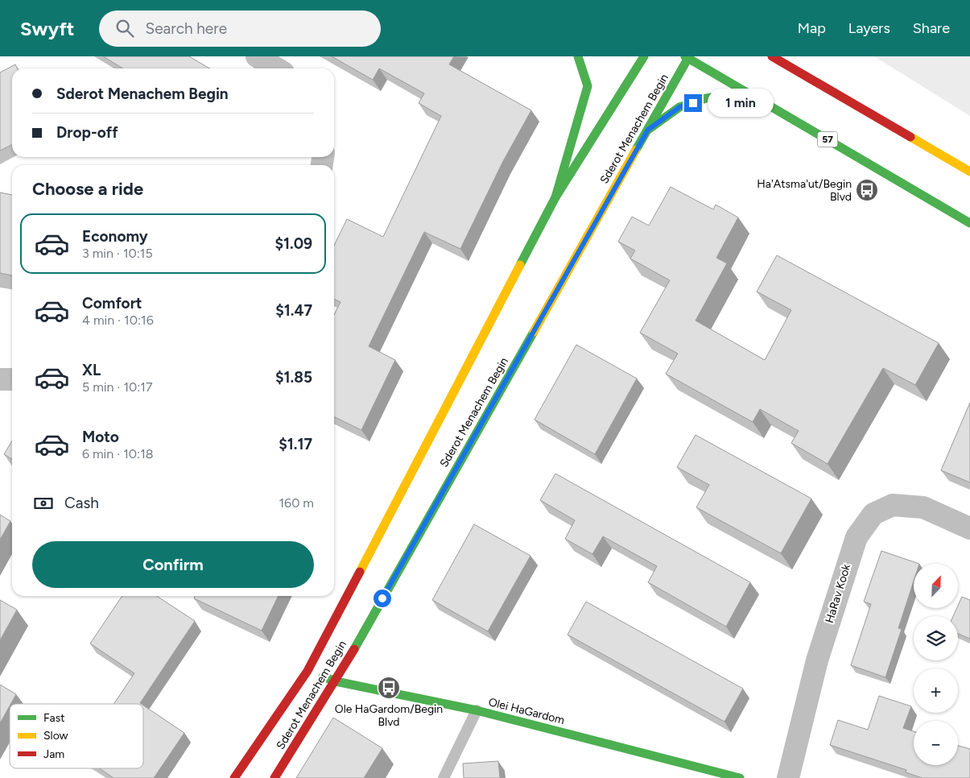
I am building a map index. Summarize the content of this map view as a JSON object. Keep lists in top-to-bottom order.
{
  "streets": {
    "main road": ["Sderot Menachem Begin", "57", "Olei HaGardom"],
    "street": ["HaRav Kook"]
  },
  "crossings": [
    ["Sderot Menachem Begin", "57"],
    ["Sderot Menachem Begin", "Olei HaGardom"]
  ],
  "places": {
    "bus stop": ["Ha'Atsma'ut/Begin Blvd", "Ole HaGardom/Begin Blvd"]
  },
  "legend": ["Fast", "Slow", "Jam"],
  "north": "top right",
  "page": {
    "header": "Swyft",
    "search": "Search here",
    "nav": ["Map", "Layers", "Share"],
    "banner": ["Sderot Menachem Begin", "Drop-off"],
    "bubble": "1 min",
    "heading": "Choose a ride",
    "list": [
      {
        "name": "Economy",
        "note": "3 min · 10:15",
        "value": "$1.09"
      },
      {
        "name": "Comfort",
        "note": "4 min · 10:16",
        "value": "$1.47"
      },
      {
        "name": "XL",
        "note": "5 min · 10:17",
        "value": "$1.85"
      },
      {
        "name": "Moto",
        "note": "6 min · 10:18",
        "value": "$1.17"
      }
    ],
    "pay": ["Cash", "160 m"],
    "buttons": "Confirm",
    "map_buttons": ["+", "−"]
  }
}
